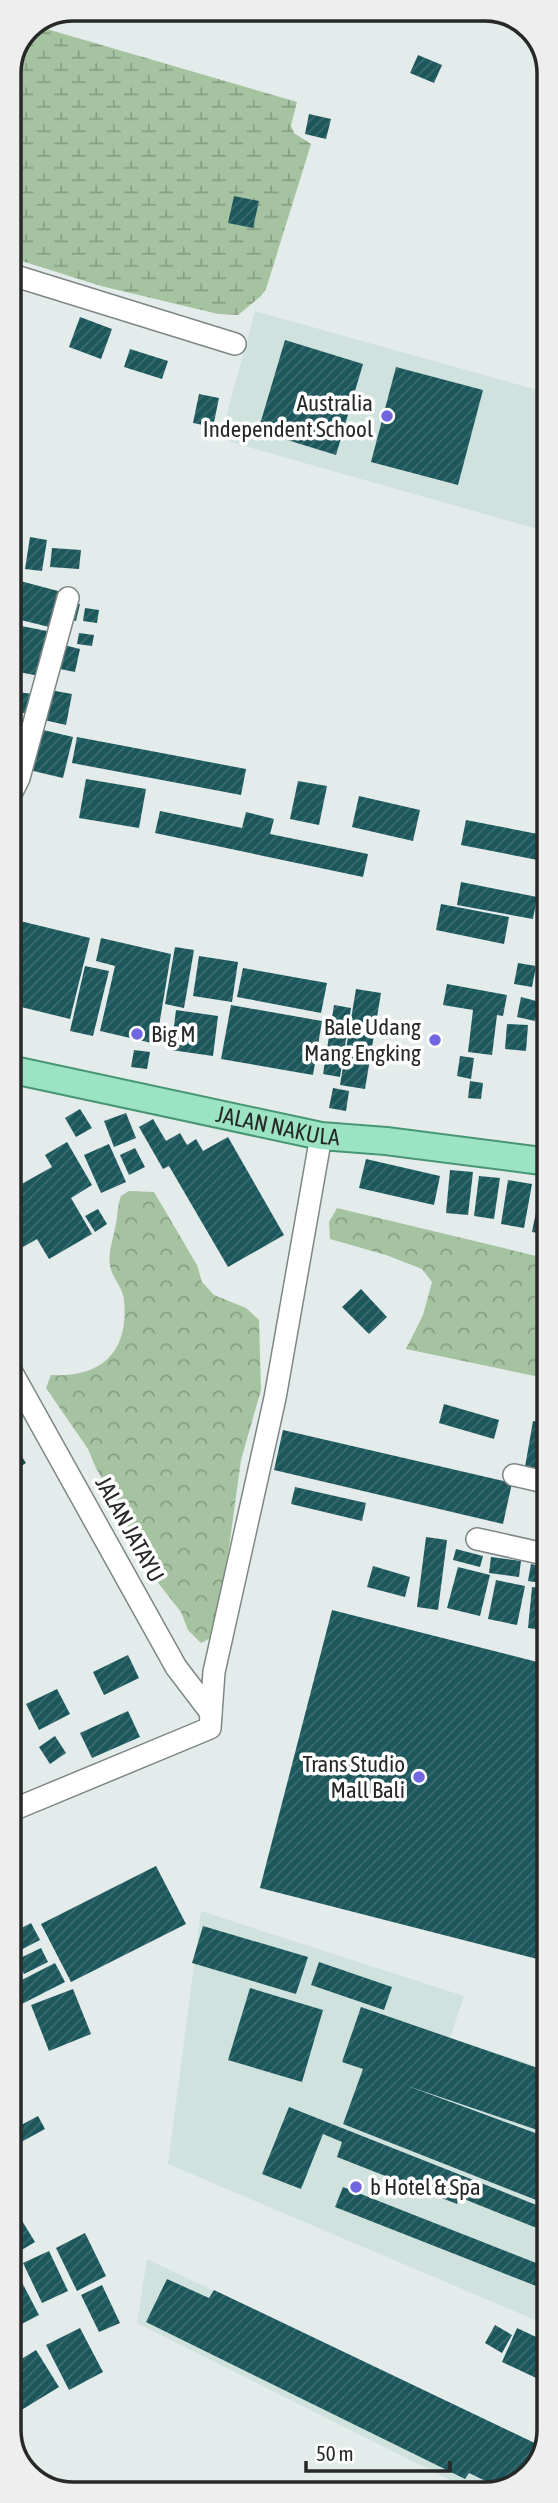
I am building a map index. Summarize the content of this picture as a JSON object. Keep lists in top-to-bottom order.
{
  "streets": {
    "main road": ["JALAN NAKULA"],
    "street": ["JALAN JATAYU"]
  },
  "places": [
    "Australia Independent School",
    "Big M",
    "Bale Udang Mang Engking",
    "Trans Studio Mall Bali",
    "b Hotel & Spa"
  ],
  "scale_bar": "50 m"
}
